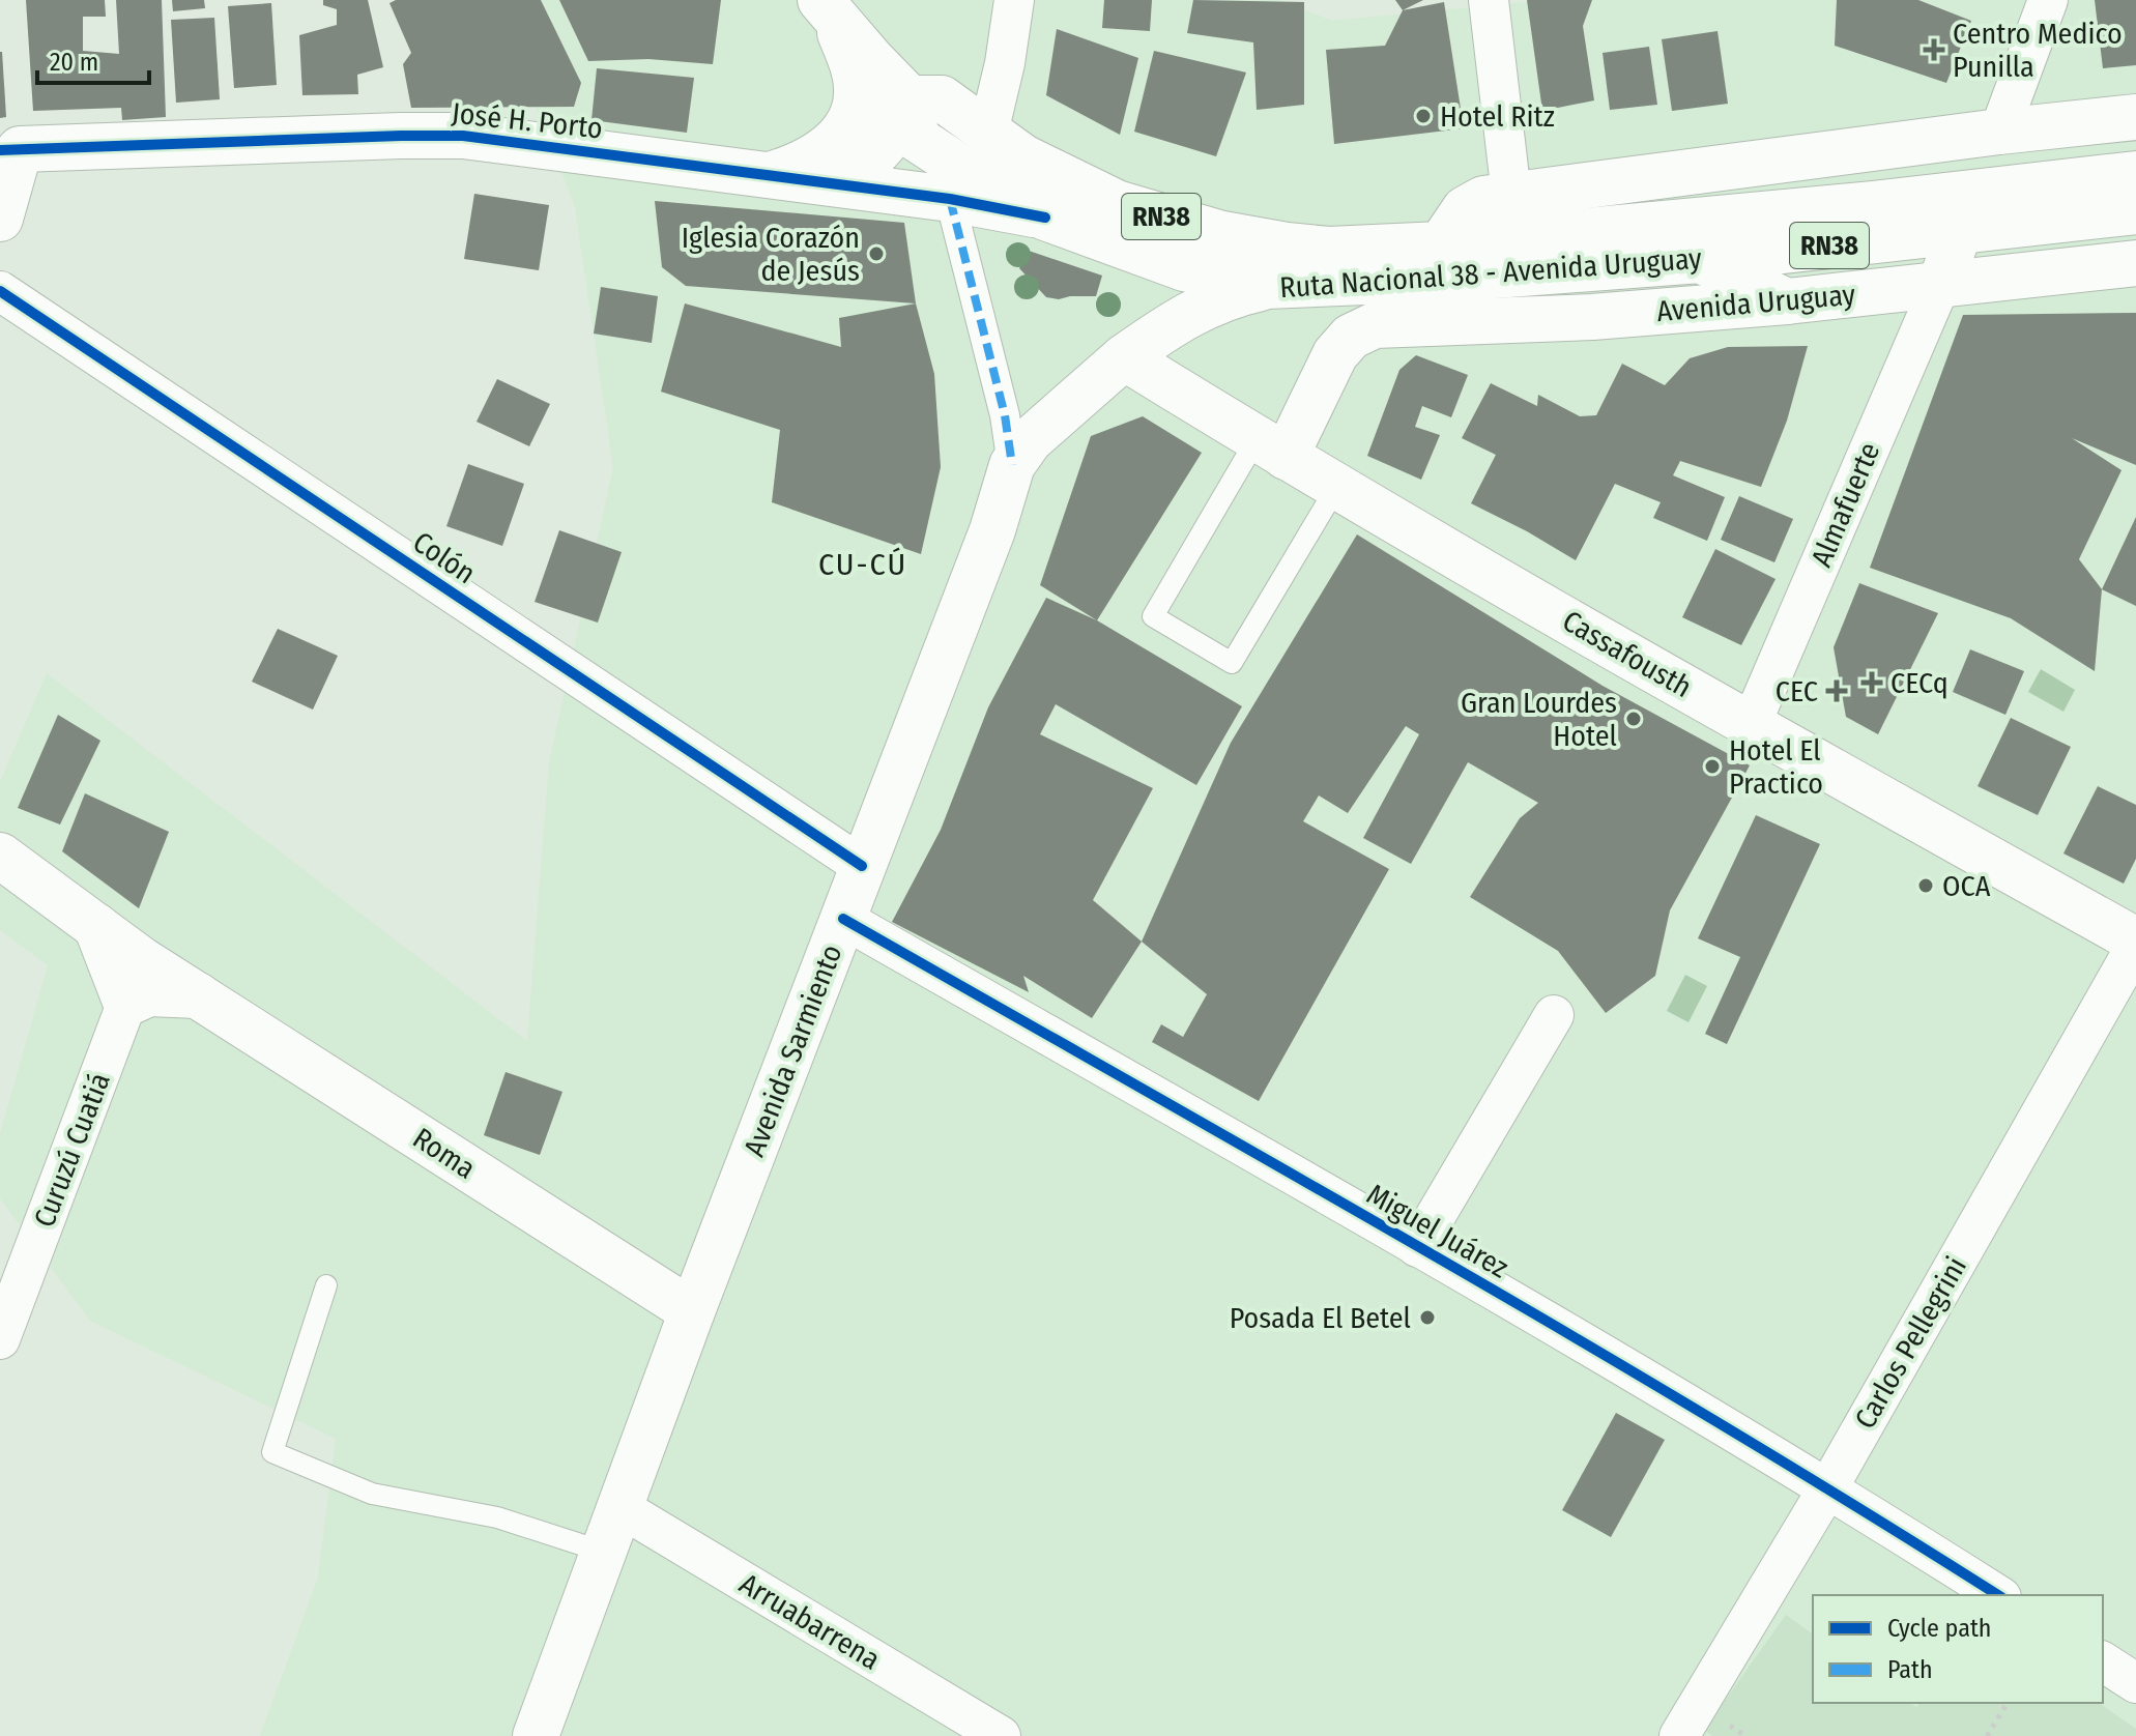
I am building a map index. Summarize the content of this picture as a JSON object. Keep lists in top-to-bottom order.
{
  "streets": {
    "main road": [
      "José H. Porto",
      "RN38",
      "Ruta Nacional 38 - Avenida Uruguay",
      "Avenida Uruguay",
      "Cassafousth",
      "Avenida Sarmiento",
      "Roma"
    ],
    "street": [
      "Almafuerte",
      "Colón",
      "Curuzú Cuatiá",
      "Miguel Juárez",
      "Carlos Pellegrini",
      "Arruabarrena"
    ]
  },
  "crossings": [
    ["José H. Porto", "Ruta Nacional 38 - Avenida Uruguay"],
    ["Avenida Uruguay", "Almafuerte"],
    ["Avenida Uruguay", "Cassafousth"],
    ["Almafuerte", "Cassafousth"],
    ["Colón", "Avenida Sarmiento"],
    ["Cassafousth", "Avenida Sarmiento"],
    ["Cassafousth", "Carlos Pellegrini"],
    ["Avenida Sarmiento", "Roma"],
    ["Avenida Sarmiento", "Miguel Juárez"],
    ["Avenida Sarmiento", "Arruabarrena"],
    ["Curuzú Cuatiá", "Roma"],
    ["Miguel Juárez", "Carlos Pellegrini"]
  ],
  "districts": ["CU-CÚ"],
  "places": {
    "health": ["Centro Medico Punilla", "CECq", "CEC"],
    "other": [
      "Hotel Ritz",
      "Iglesia Corazón de Jesús",
      "Gran Lourdes Hotel",
      "Hotel El Practico",
      "OCA",
      "Posada El Betel"
    ]
  },
  "legend": ["Cycle path", "Path"],
  "scale_bar": "20 m"
}
